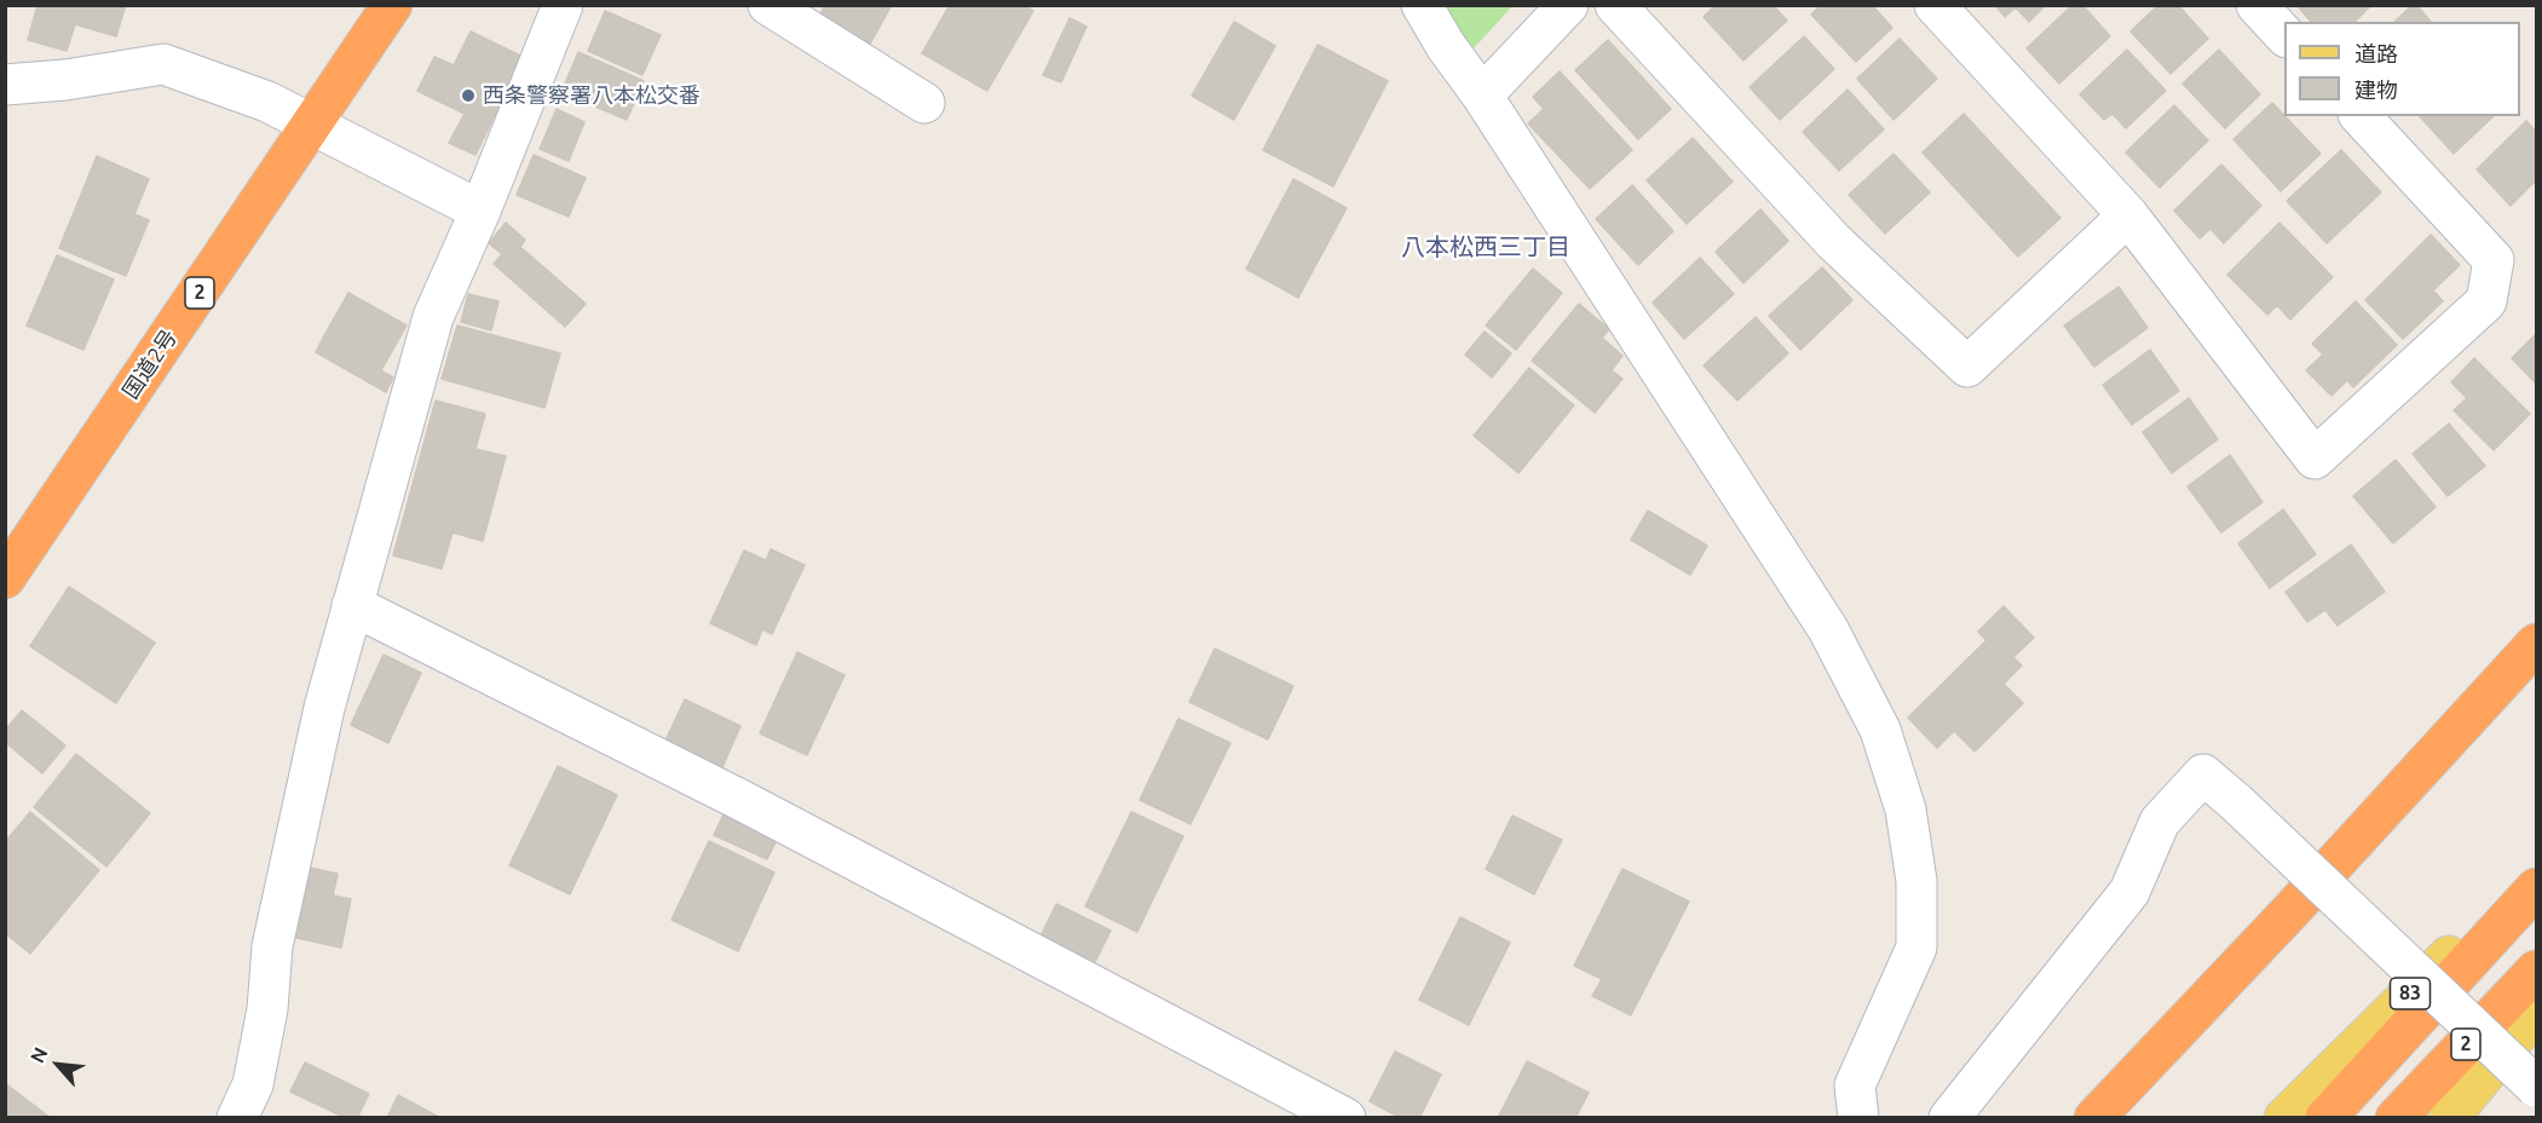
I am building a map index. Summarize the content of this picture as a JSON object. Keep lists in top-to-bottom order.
{
  "streets": {
    "highway": ["2", "国道2号"],
    "main road": ["83"]
  },
  "districts": ["八本松西三丁目"],
  "places": ["西条警察署八本松交番"],
  "legend": ["道路", "建物"],
  "north": "top left"
}
